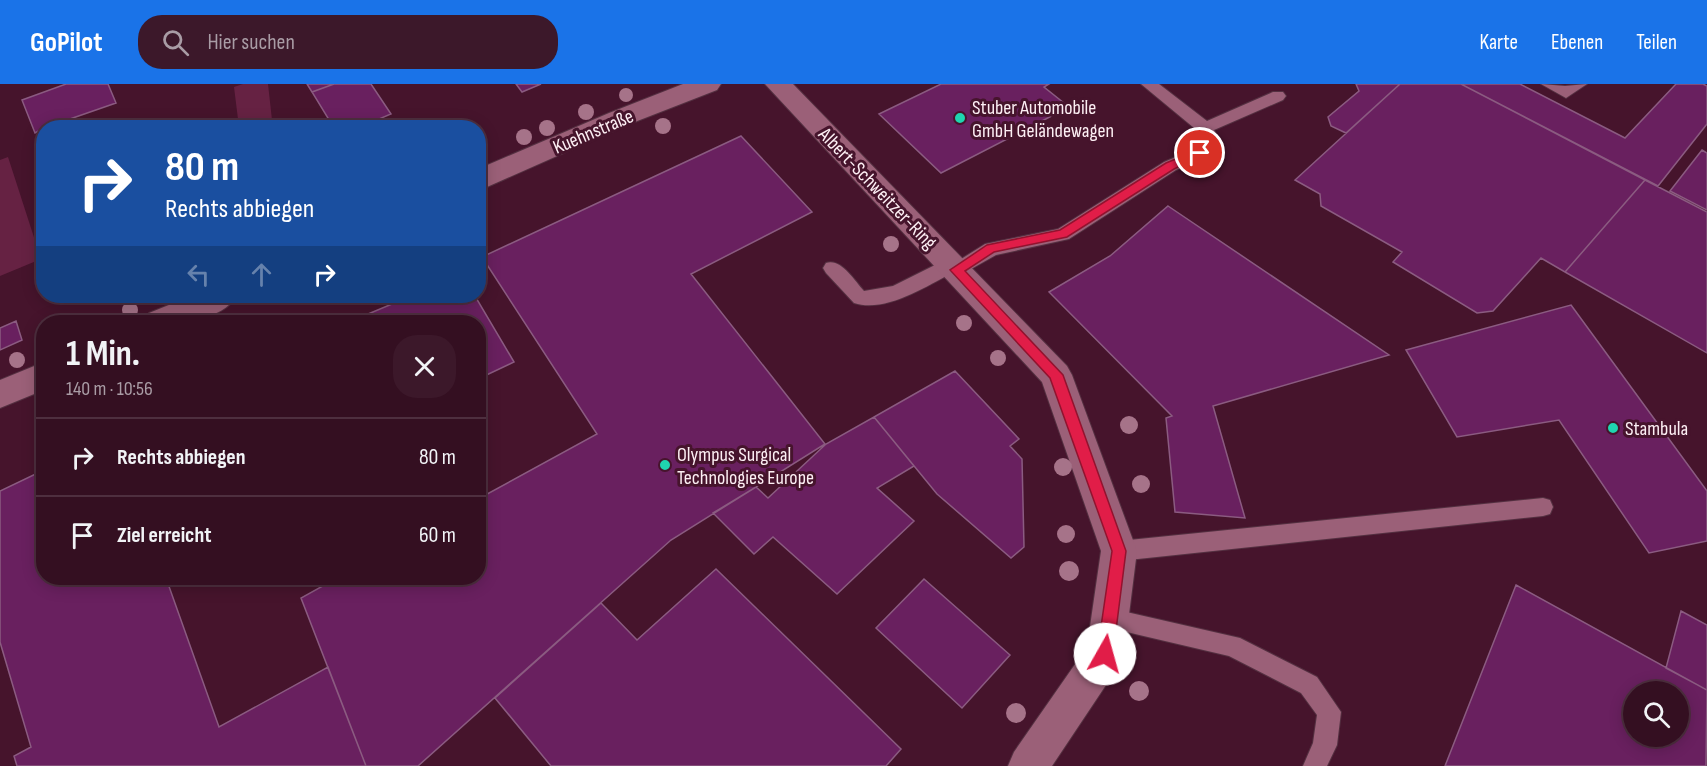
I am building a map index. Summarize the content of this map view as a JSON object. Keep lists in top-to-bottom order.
{
  "streets": {
    "street": ["Kuehnstraße", "Albert-Schweitzer-Ring"]
  },
  "places": ["Stuber Automobile GmbH Geländewagen", "Stambula", "Olympus Surgical Technologies Europe"],
  "page": {
    "header": "GoPilot",
    "search": "Hier suchen",
    "nav": ["Karte", "Ebenen", "Teilen"],
    "turn": ["80 m", "Rechts abbiegen"],
    "heading": ["1 Min.", "140 m · 10:56"],
    "list": [
      {
        "name": "Rechts abbiegen",
        "value": "80 m"
      },
      {
        "name": "Ziel erreicht",
        "value": "60 m"
      }
    ]
  }
}
